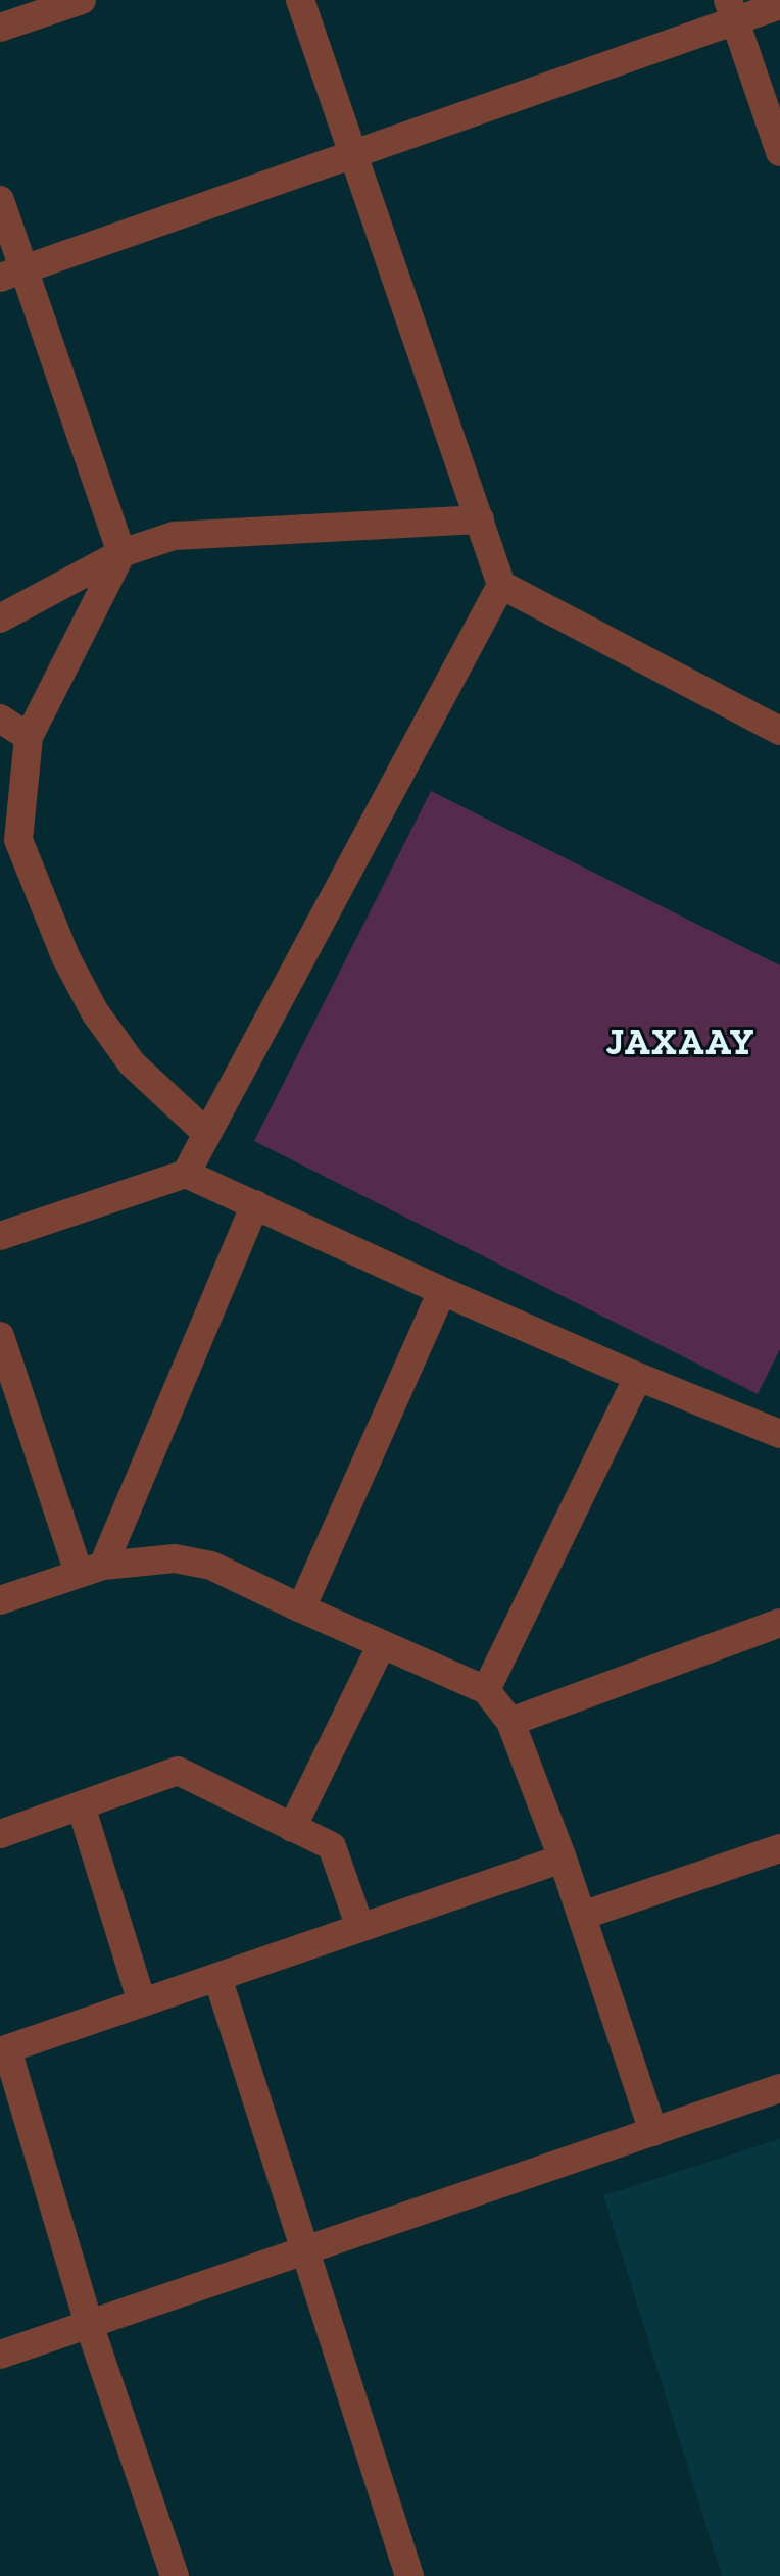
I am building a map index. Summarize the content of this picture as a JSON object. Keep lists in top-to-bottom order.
{
  "districts": ["JAXAAY"]
}
